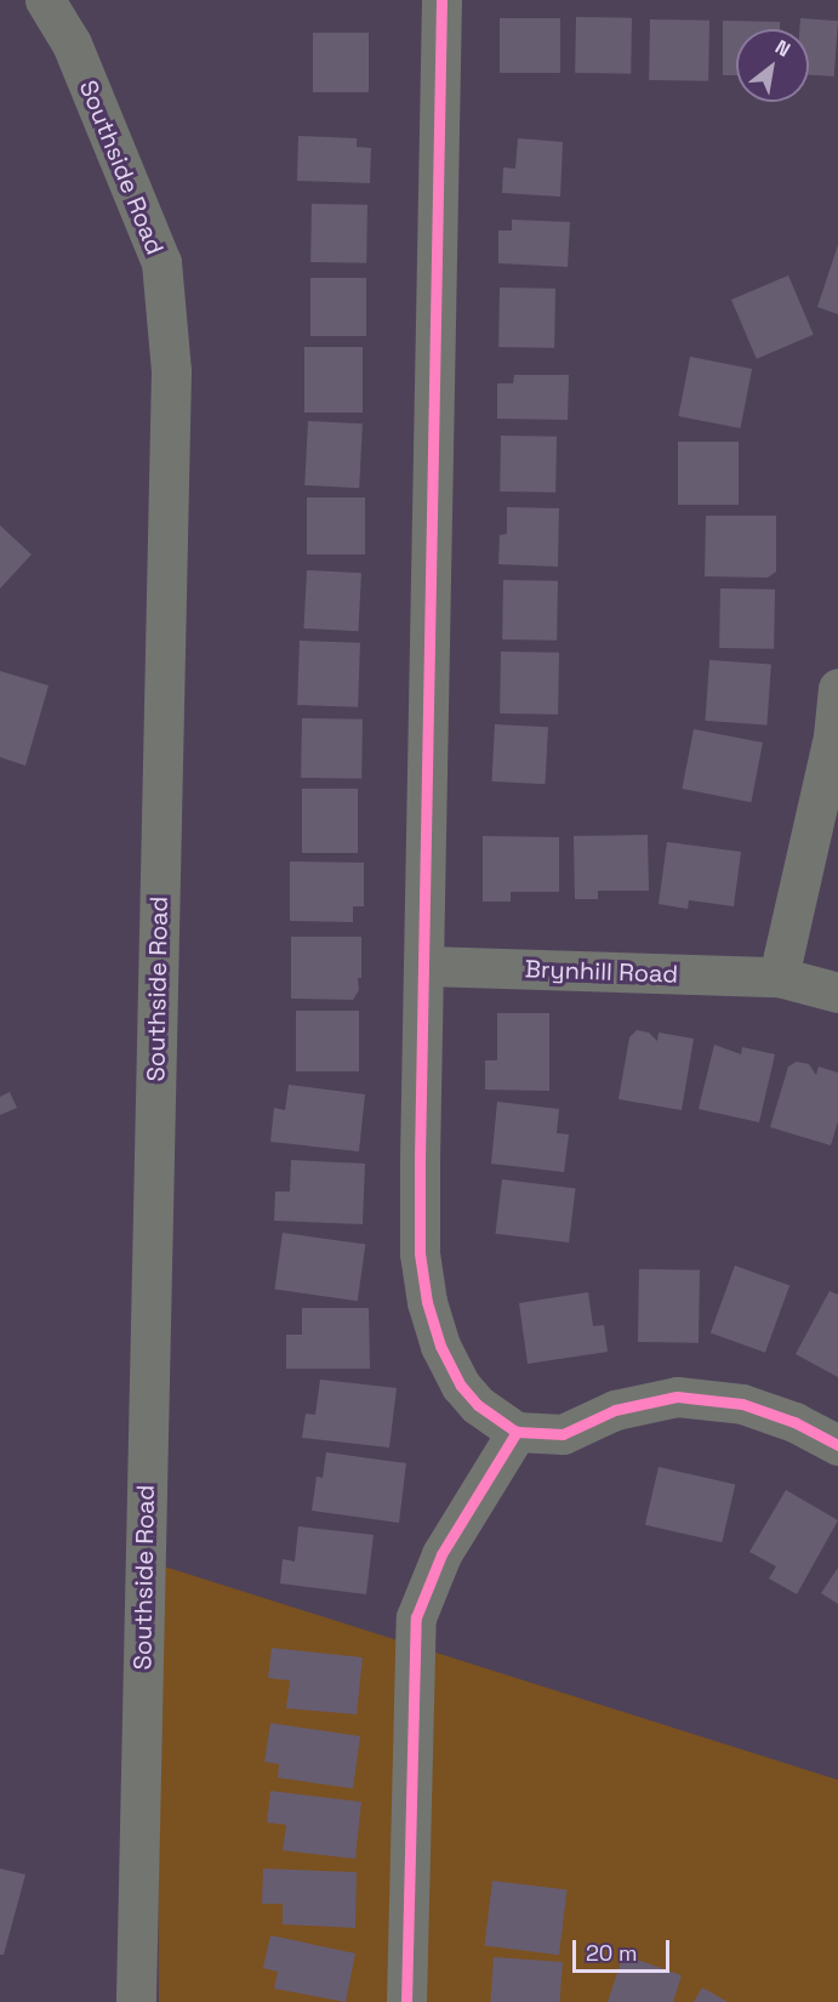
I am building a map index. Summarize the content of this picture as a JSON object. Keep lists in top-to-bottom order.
{
  "streets": {
    "street": ["Southside Road", "Brynhill Road"]
  },
  "scale_bar": "20 m",
  "north": "top right"
}
